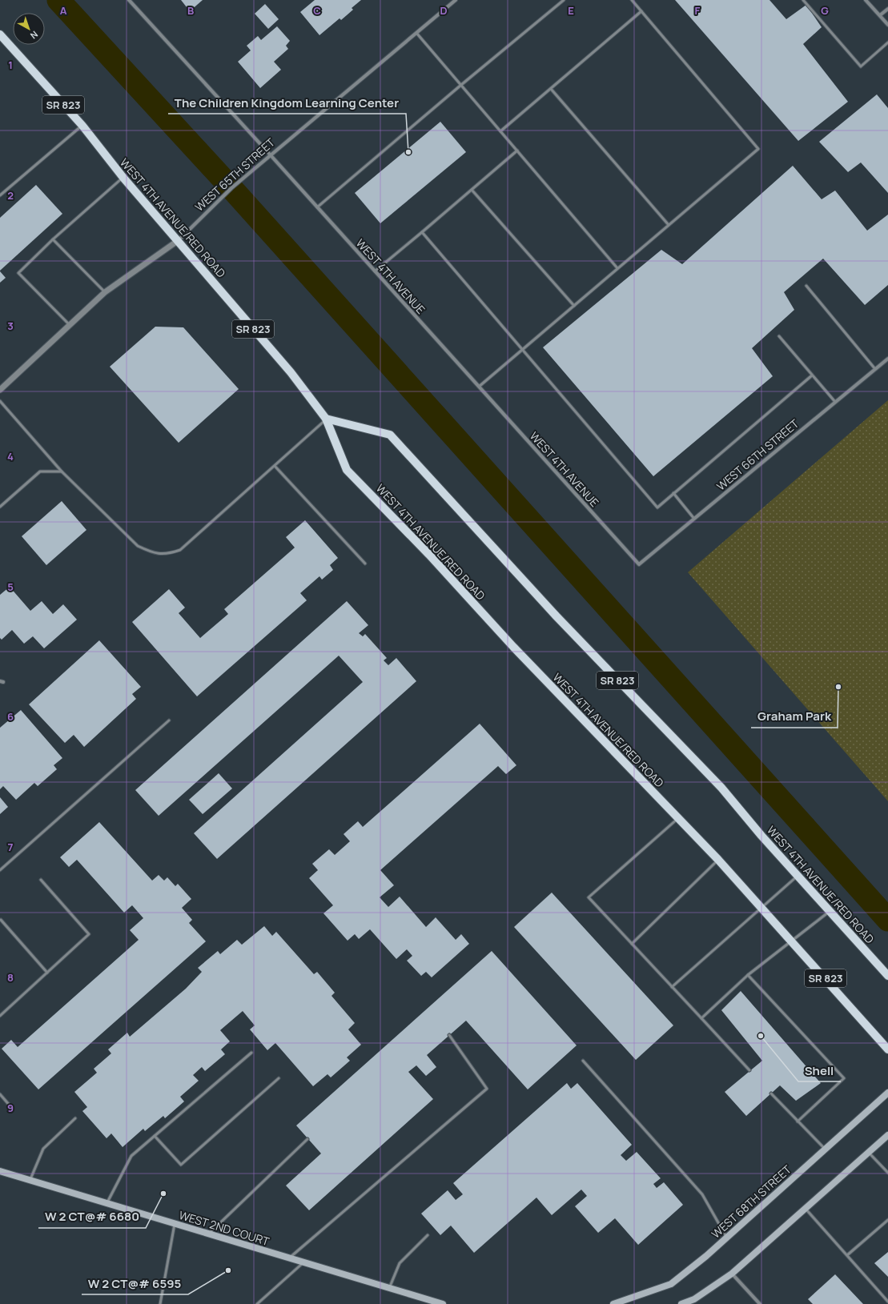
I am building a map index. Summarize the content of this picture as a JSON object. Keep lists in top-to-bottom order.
{
  "streets": {
    "main road": [
      "SR 823",
      "WEST 4TH AVENUE/RED ROAD",
      "WEST 68TH STREET",
      "WEST 2ND COURT"
    ],
    "street": ["WEST 65TH STREET", "WEST 4TH AVENUE", "WEST 66TH STREET"]
  },
  "crossings": [
    ["WEST 65TH STREET", "WEST 4TH AVENUE/RED ROAD"],
    ["WEST 65TH STREET", "WEST 4TH AVENUE"],
    ["WEST 4TH AVENUE", "WEST 66TH STREET"]
  ],
  "places": [
    "The Children Kingdom Learning Center",
    "Graham Park",
    "Shell",
    "W 2 CT@# 6680",
    "W 2 CT@# 6595"
  ],
  "north": "bottom right",
  "grid": {
    "columns": [
      "A",
      "B",
      "C",
      "D",
      "E",
      "F",
      "G"
    ],
    "rows": [
      "1",
      "2",
      "3",
      "4",
      "5",
      "6",
      "7",
      "8",
      "9"
    ]
  }
}
